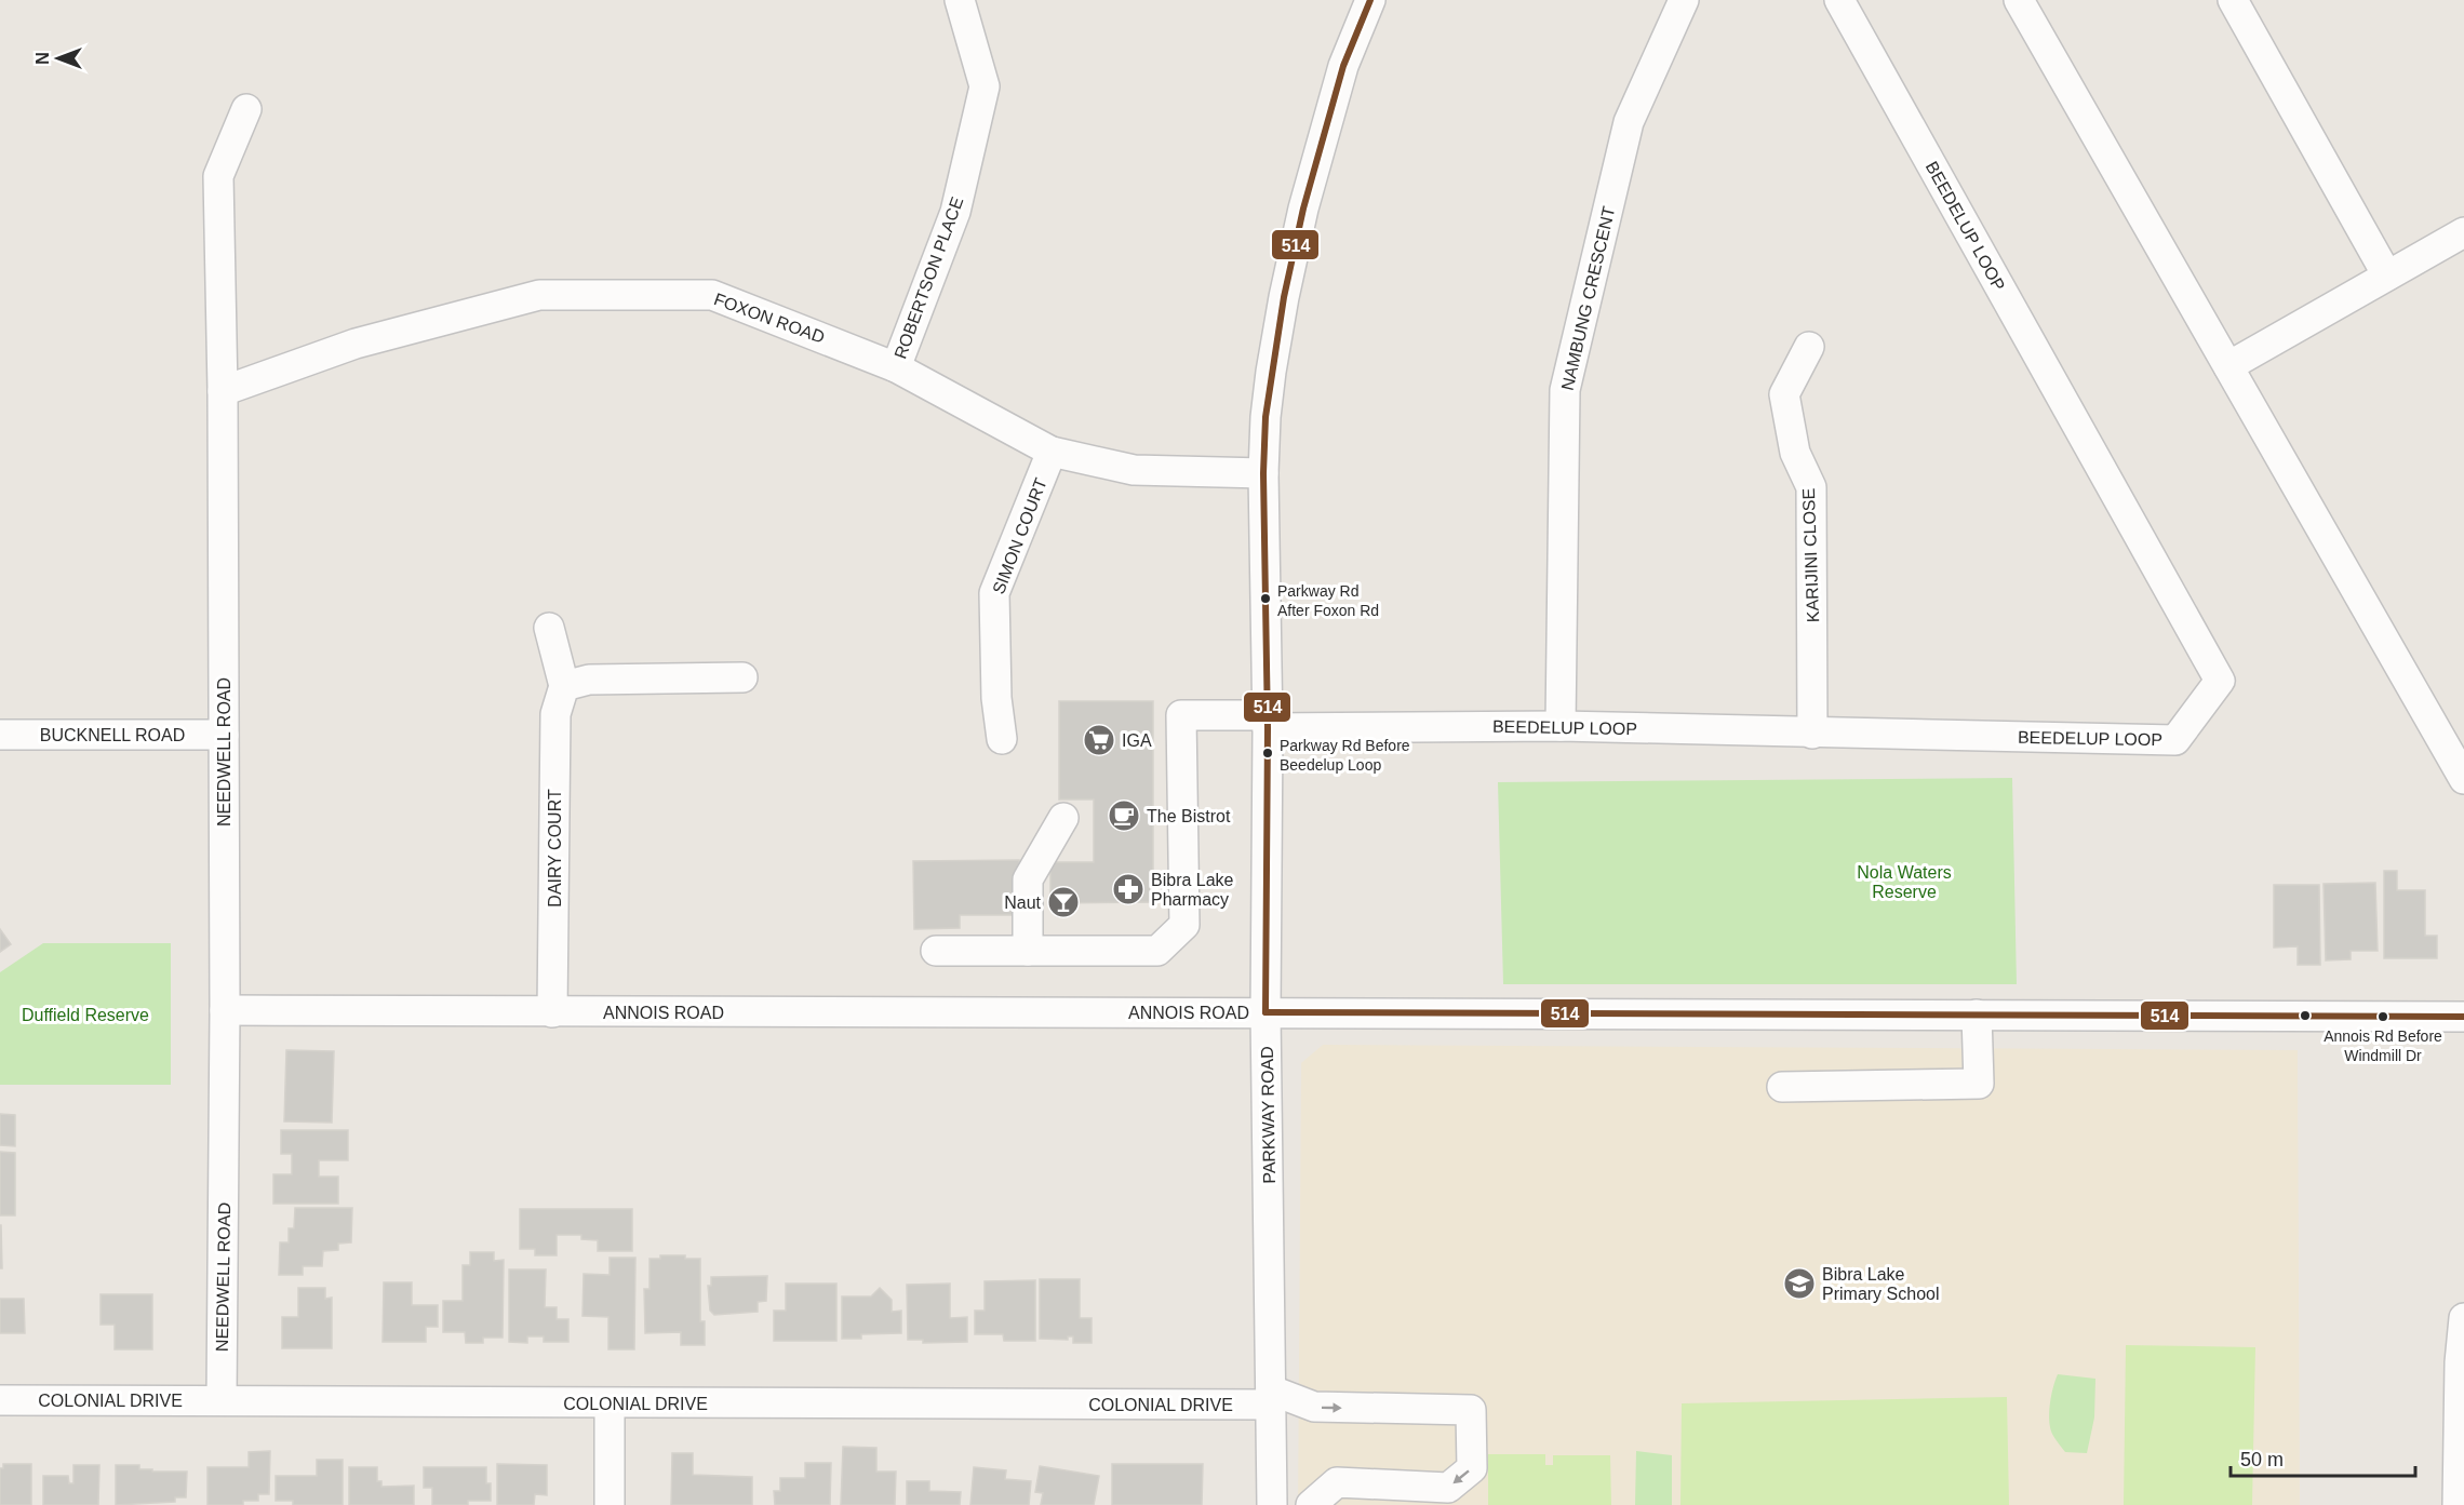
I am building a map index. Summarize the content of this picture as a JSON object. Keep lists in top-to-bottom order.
{
  "streets": {
    "street": [
      "BEEDELUP LOOP",
      "ROBERTSON PLACE",
      "NAMBUNG CRESCENT",
      "FOXON ROAD",
      "SIMON COURT",
      "KARIJINI CLOSE",
      "BUCKNELL ROAD",
      "NEEDWELL ROAD",
      "DAIRY COURT",
      "ANNOIS ROAD",
      "PARKWAY ROAD",
      "COLONIAL DRIVE"
    ]
  },
  "crossings": [
    ["BEEDELUP LOOP", "NAMBUNG CRESCENT"],
    ["BEEDELUP LOOP", "KARIJINI CLOSE"],
    ["BEEDELUP LOOP", "PARKWAY ROAD"],
    ["ROBERTSON PLACE", "FOXON ROAD"],
    ["FOXON ROAD", "SIMON COURT"],
    ["FOXON ROAD", "NEEDWELL ROAD"],
    ["FOXON ROAD", "PARKWAY ROAD"],
    ["BUCKNELL ROAD", "NEEDWELL ROAD"],
    ["NEEDWELL ROAD", "ANNOIS ROAD"],
    ["NEEDWELL ROAD", "COLONIAL DRIVE"],
    ["DAIRY COURT", "ANNOIS ROAD"],
    ["ANNOIS ROAD", "PARKWAY ROAD"],
    ["PARKWAY ROAD", "COLONIAL DRIVE"]
  ],
  "parks": ["Nola Waters Reserve", "Duffield Reserve"],
  "places": {
    "other": ["Parkway Rd After Foxon Rd", "Parkway Rd Before Beedelup Loop", "Annois Rd Before Windmill Dr"],
    "supermarket": ["IGA"],
    "cafe": ["The Bistrot"],
    "pharmacy": ["Bibra Lake Pharmacy"],
    "bar": ["Naut"],
    "school or university": ["Bibra Lake Primary School"]
  },
  "lines": ["transit line 514"],
  "scale_bar": "50 m",
  "north": "left"
}
